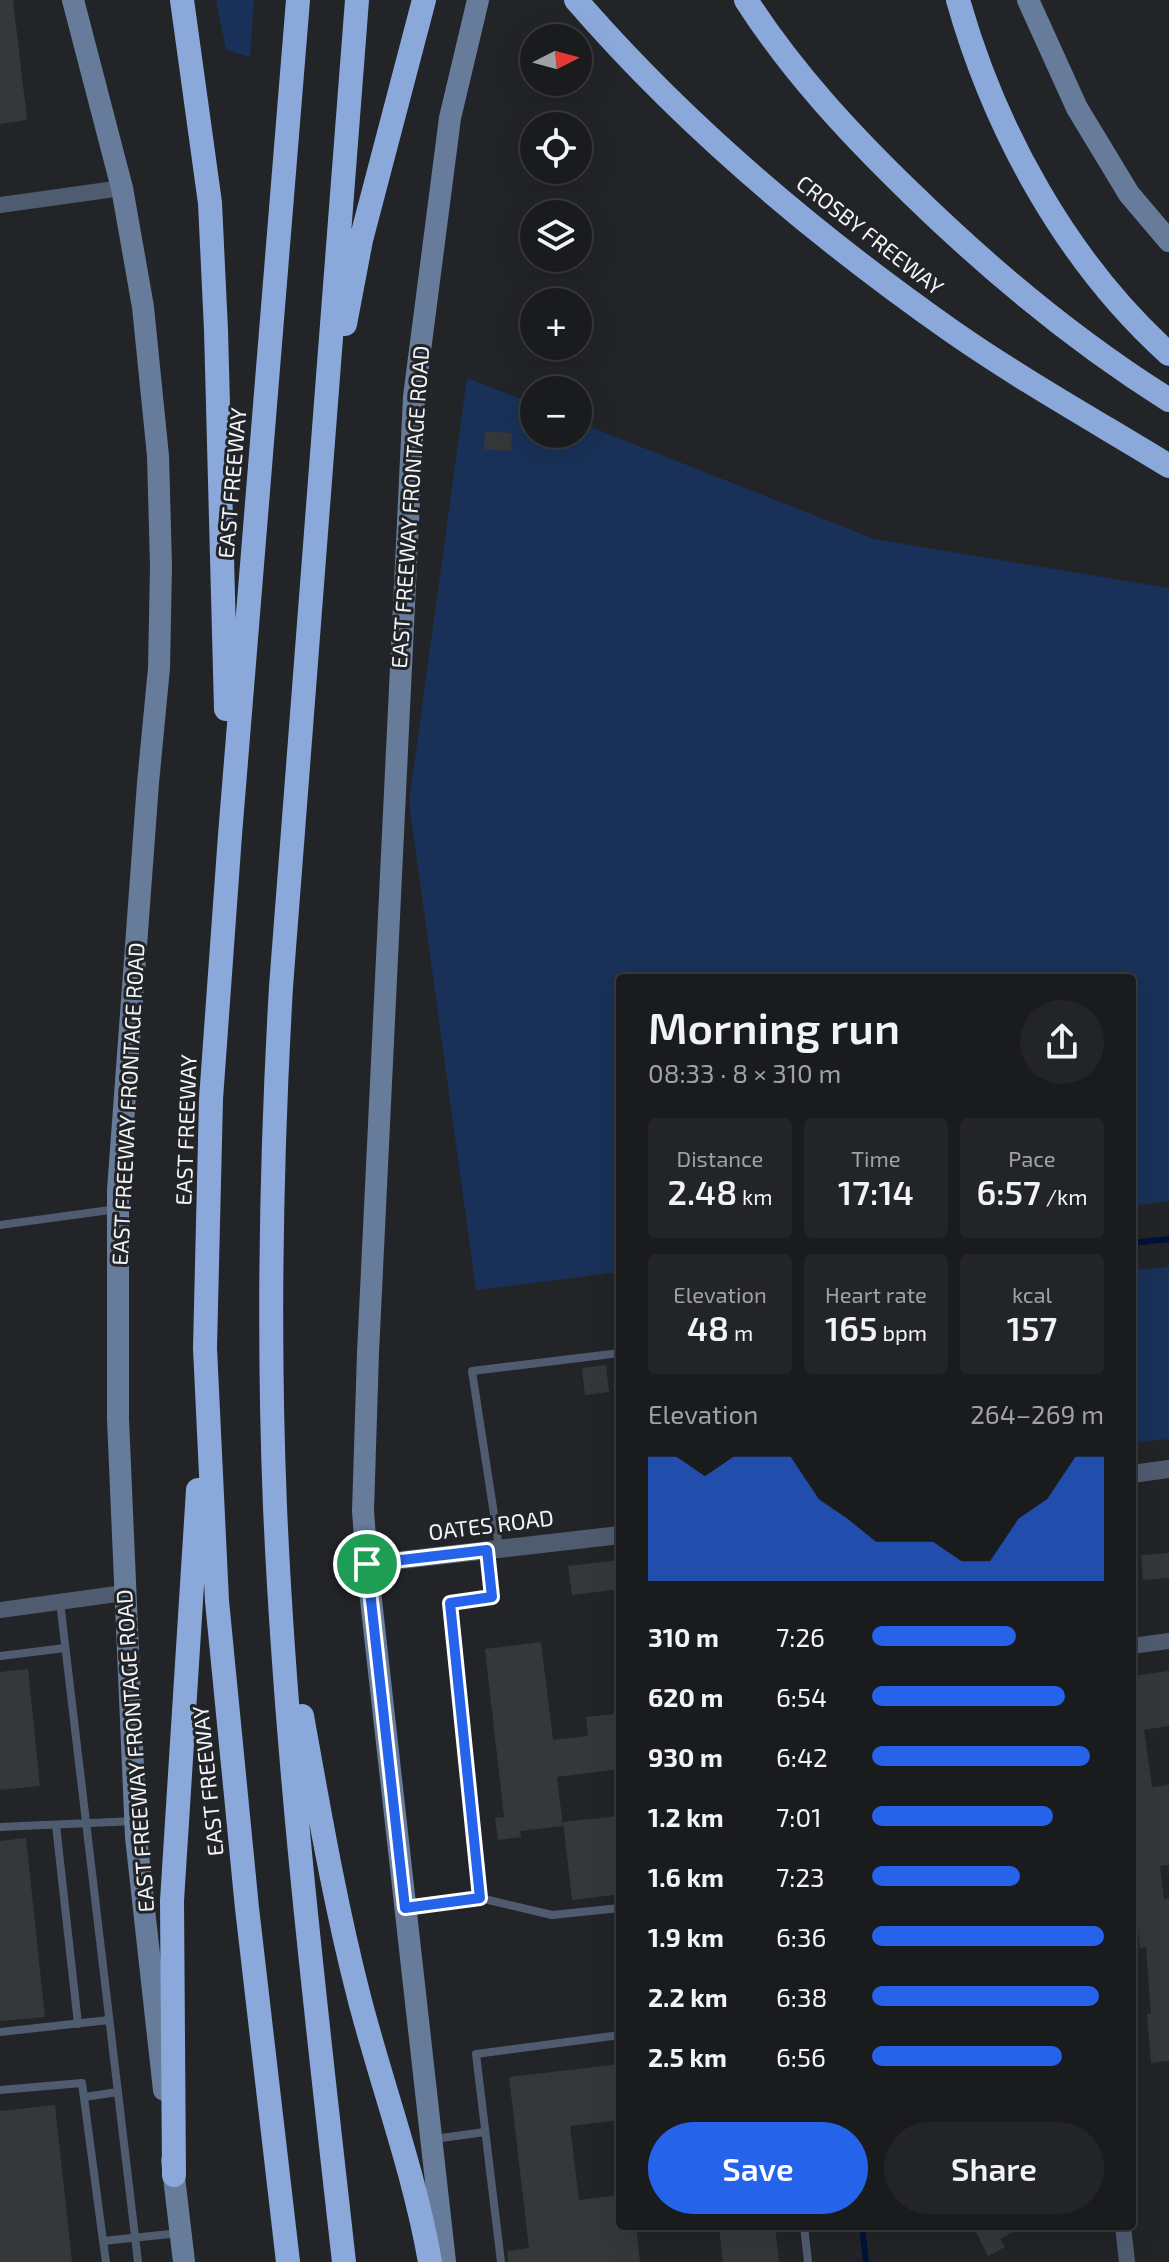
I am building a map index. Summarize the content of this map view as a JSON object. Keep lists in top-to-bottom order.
{
  "streets": {
    "highway": ["CROSBY FREEWAY", "EAST FREEWAY"],
    "main road": ["EAST FREEWAY FRONTAGE ROAD"],
    "street": ["OATES ROAD"]
  },
  "crossings": [
    ["EAST FREEWAY FRONTAGE ROAD", "OATES ROAD"]
  ],
  "north": "right",
  "page": {
    "map_buttons": ["+", "−"],
    "heading": ["Morning run", "08:33 · 8 × 310 m"],
    "stats": [
      ["Distance", "2.48 km"],
      ["Time", "17:14"],
      ["Pace", "6:57 /km"],
      ["Elevation", "48 m"],
      ["Heart rate", "165 bpm"],
      ["kcal", "157"]
    ],
    "chart": ["Elevation", "264–269 m"],
    "list": [
      {
        "name": "310 m",
        "note": "7:26"
      },
      {
        "name": "620 m",
        "note": "6:54"
      },
      {
        "name": "930 m",
        "note": "6:42"
      },
      {
        "name": "1.2 km",
        "note": "7:01"
      },
      {
        "name": "1.6 km",
        "note": "7:23"
      },
      {
        "name": "1.9 km",
        "note": "6:36"
      },
      {
        "name": "2.2 km",
        "note": "6:38"
      },
      {
        "name": "2.5 km",
        "note": "6:56"
      }
    ],
    "buttons": ["Save", "Share"]
  }
}
